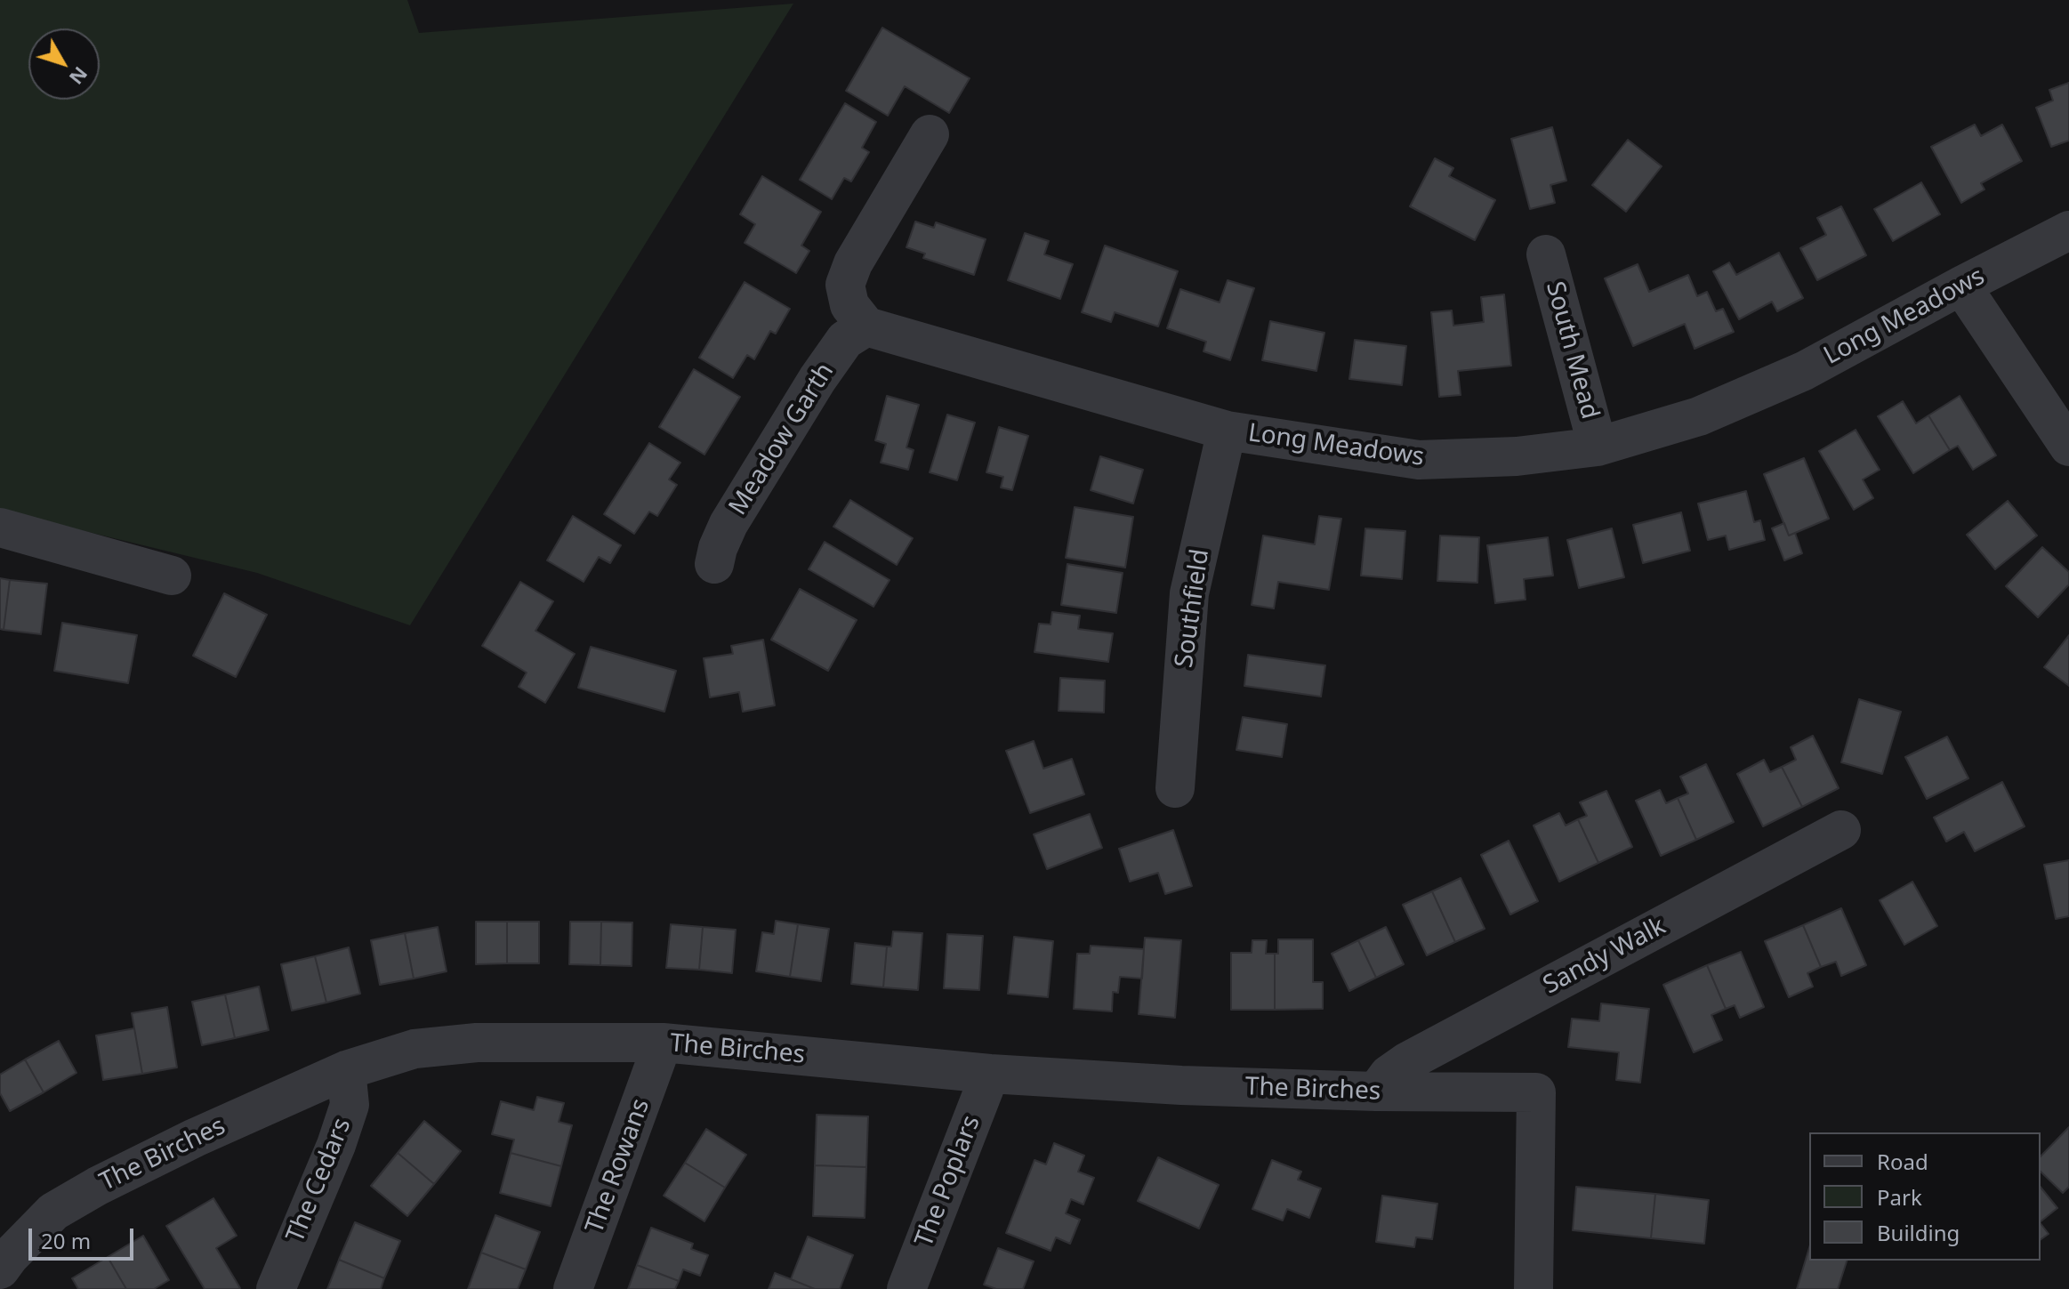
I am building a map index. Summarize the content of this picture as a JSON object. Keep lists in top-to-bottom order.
{
  "streets": {
    "street": [
      "Long Meadows",
      "South Mead",
      "Meadow Garth",
      "Southfield",
      "Sandy Walk",
      "The Birches",
      "The Rowans",
      "The Cedars",
      "The Poplars"
    ]
  },
  "crossings": [
    ["Long Meadows", "South Mead"],
    ["Long Meadows", "Meadow Garth"],
    ["Long Meadows", "Southfield"],
    ["Sandy Walk", "The Birches"],
    ["The Birches", "The Rowans"],
    ["The Birches", "The Cedars"],
    ["The Birches", "The Poplars"]
  ],
  "legend": ["Road", "Park", "Building"],
  "scale_bar": "20 m",
  "north": "bottom right"
}
